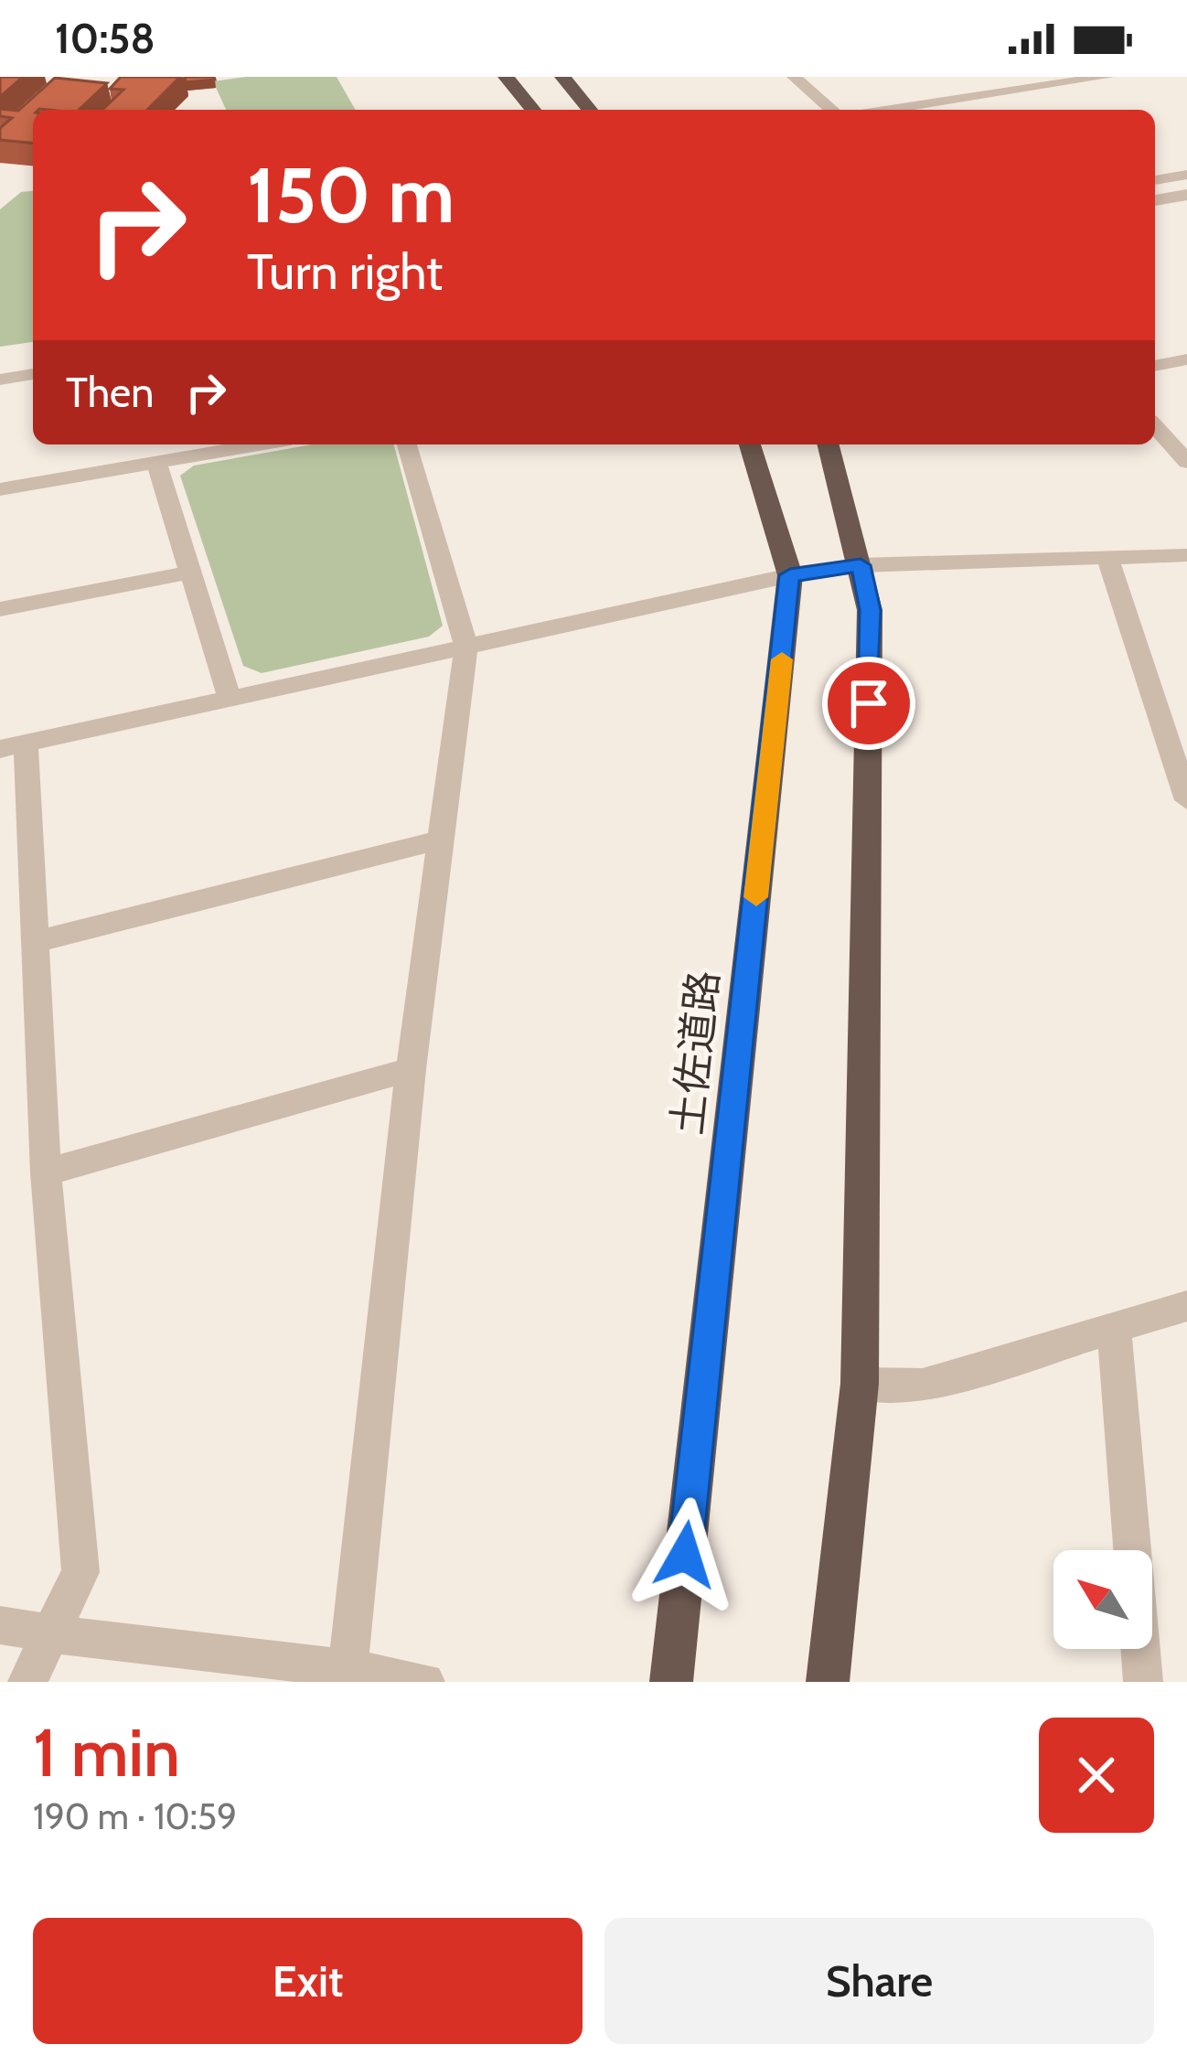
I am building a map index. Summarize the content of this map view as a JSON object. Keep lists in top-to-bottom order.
{
  "streets": {
    "highway": ["土佐道路"]
  },
  "north": "top left",
  "page": {
    "status": "10:58",
    "turn": ["150 m", "Turn right"],
    "then": "Then",
    "heading": ["1 min", "190 m · 10:59"],
    "buttons": ["Exit", "Share"]
  }
}
